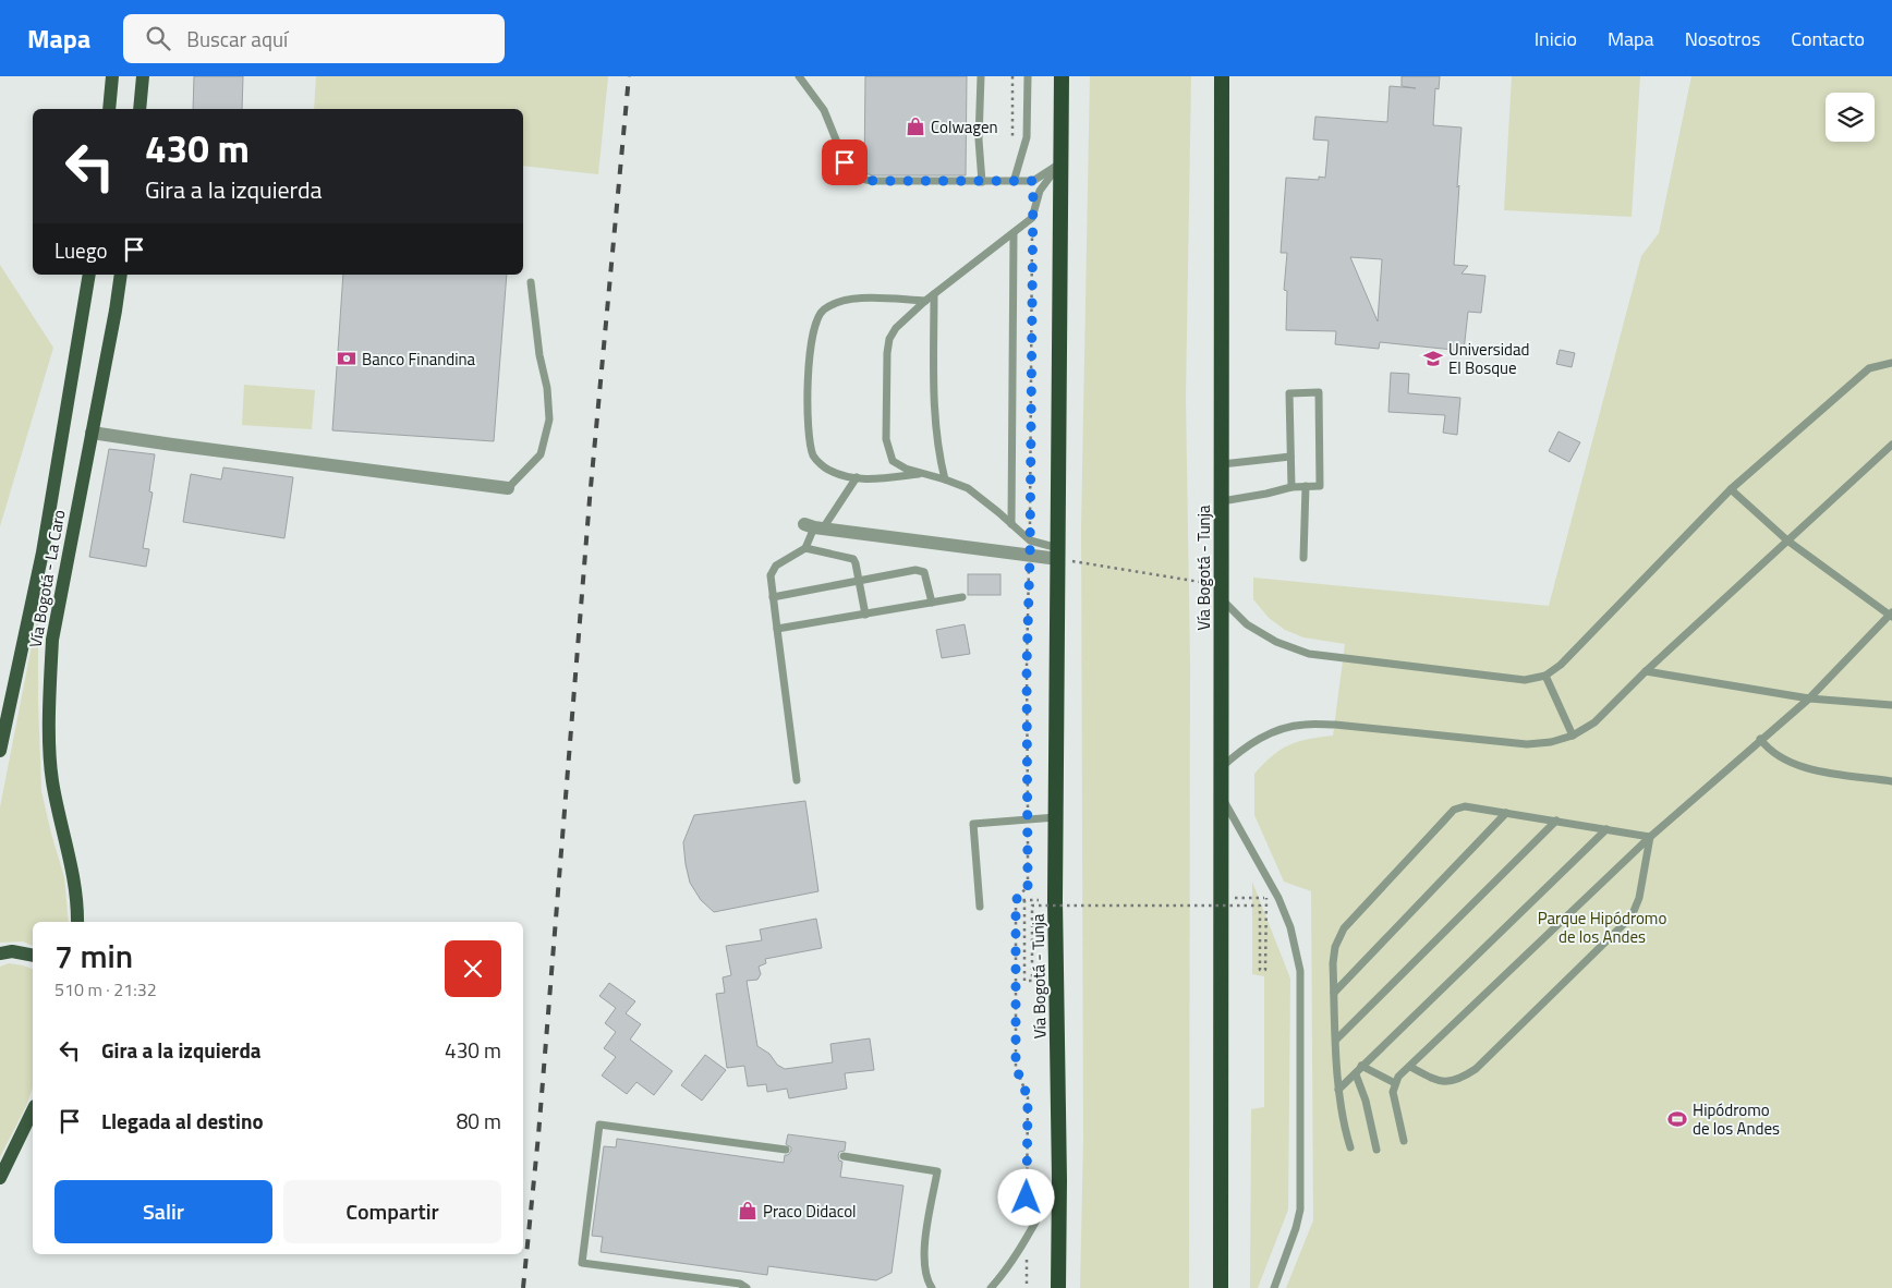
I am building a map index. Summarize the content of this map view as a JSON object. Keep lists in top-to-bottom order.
{
  "streets": {
    "highway": ["Vía Bogotá - Tunja"],
    "main road": ["Vía Bogotá - La Caro"]
  },
  "parks": ["Parque Hipódromo de los Andes"],
  "places": {
    "shop": ["Colwagen", "Praco Didacol"],
    "bank": ["Banco Finandina"],
    "school or university": ["Universidad El Bosque"],
    "sports": ["Hipódromo de los Andes"]
  },
  "page": {
    "header": "Mapa",
    "search": "Buscar aquí",
    "nav": [
      "Inicio",
      "Mapa",
      "Nosotros",
      "Contacto"
    ],
    "turn": ["430 m", "Gira a la izquierda"],
    "then": "Luego",
    "heading": ["7 min", "510 m · 21:32"],
    "list": [
      {
        "name": "Gira a la izquierda",
        "value": "430 m"
      },
      {
        "name": "Llegada al destino",
        "value": "80 m"
      }
    ],
    "buttons": ["Salir", "Compartir"]
  }
}
